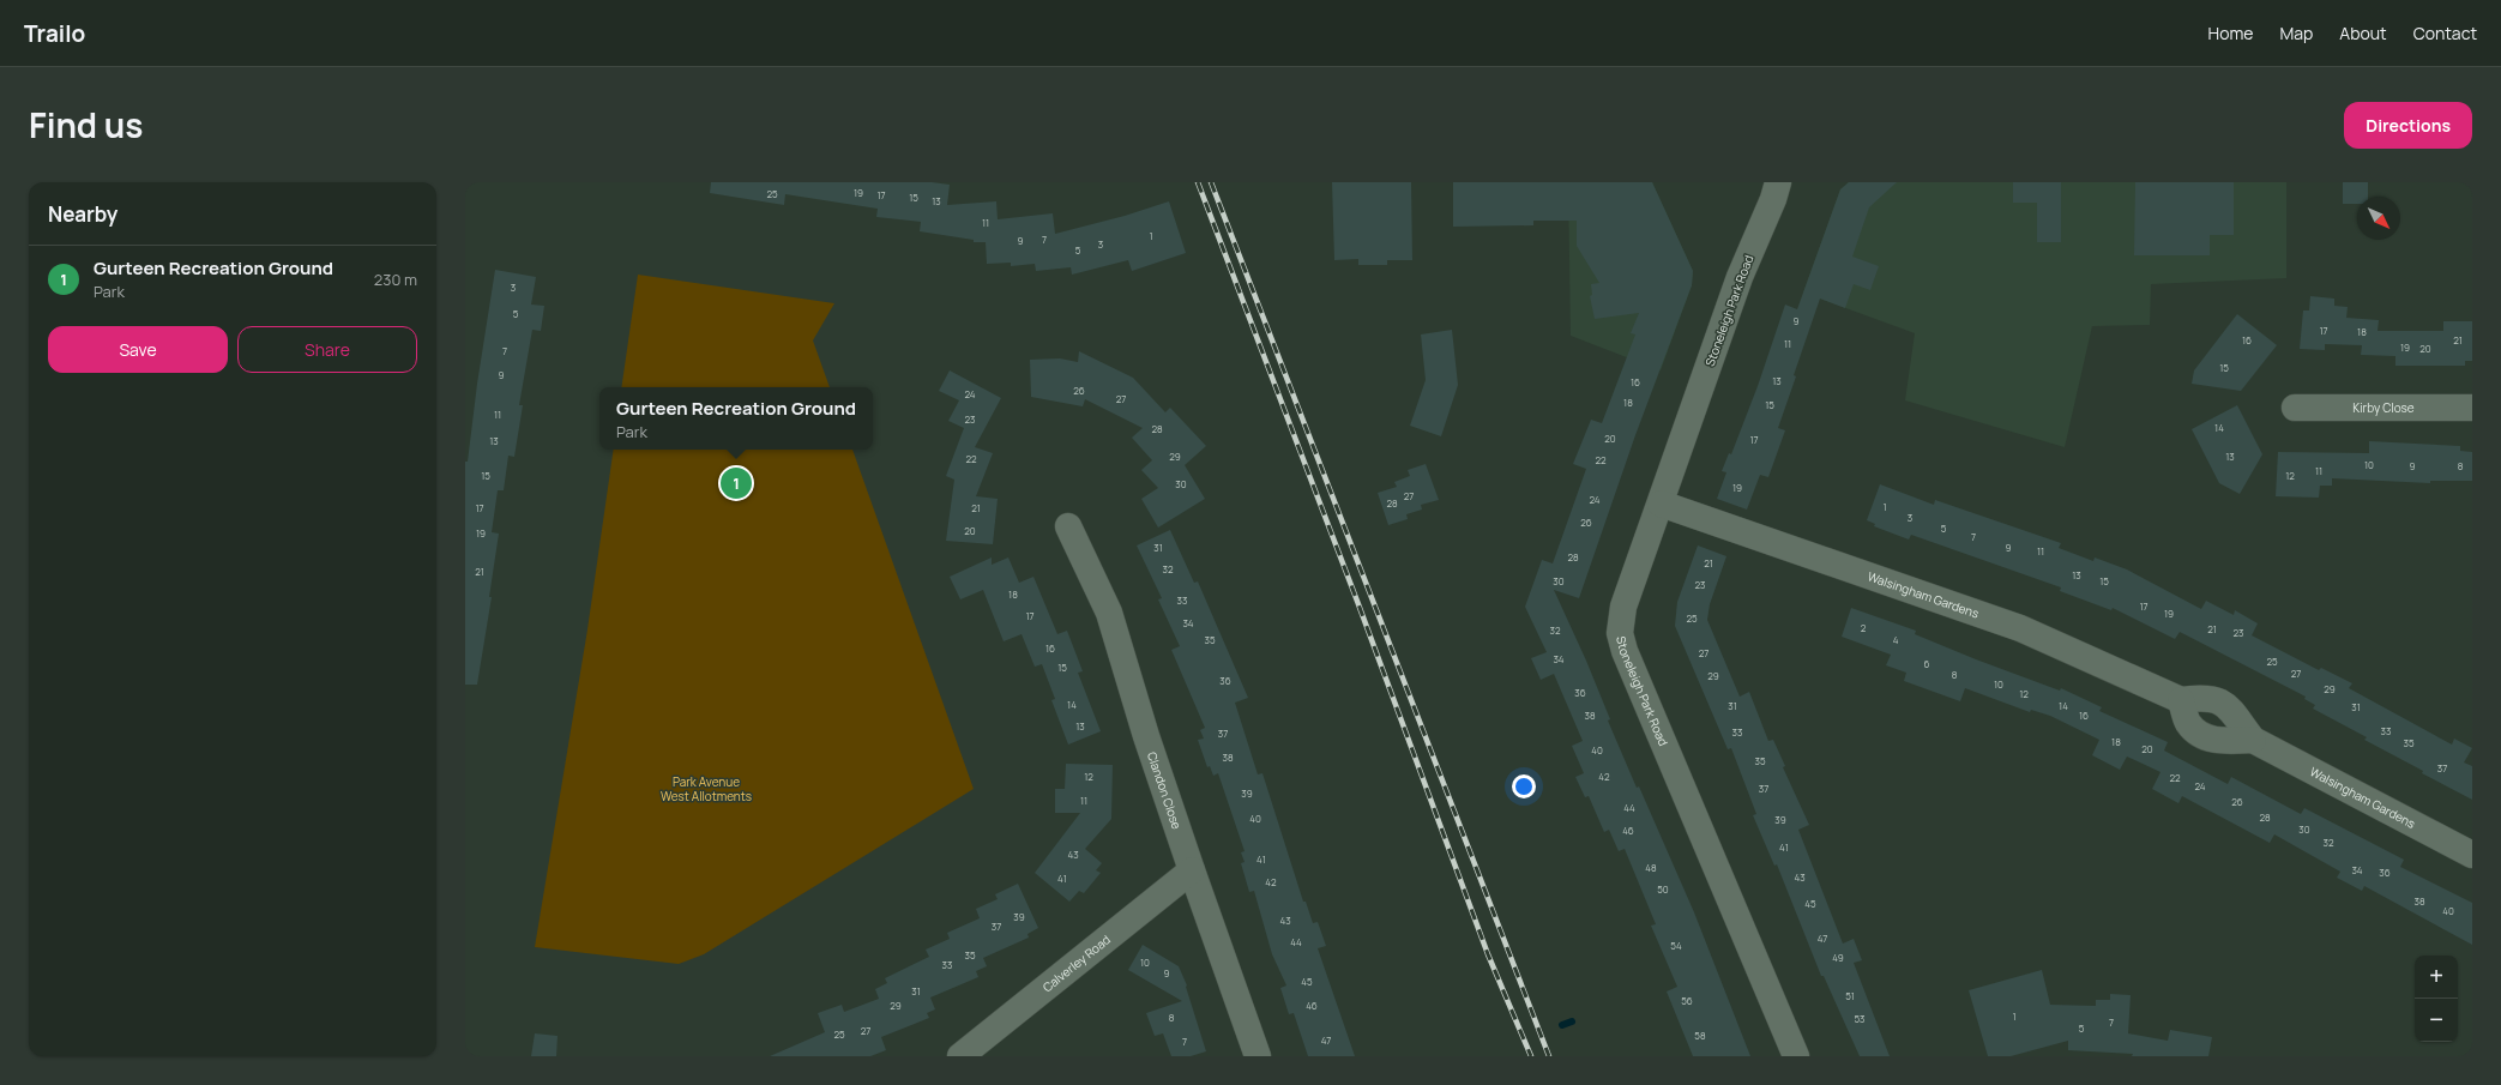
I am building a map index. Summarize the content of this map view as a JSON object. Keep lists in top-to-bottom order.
{
  "streets": {
    "street": [
      "Stoneleigh Park Road",
      "Kirby Close",
      "Walsingham Gardens",
      "Clandon Close",
      "Calverley Road"
    ]
  },
  "crossings": [
    ["Stoneleigh Park Road", "Walsingham Gardens"],
    ["Clandon Close", "Calverley Road"]
  ],
  "parks": ["Park Avenue West Allotments"],
  "house_numbers": [
    "19",
    "25",
    "17",
    "15",
    "13",
    "11",
    "1",
    "7",
    "9",
    "3",
    "5",
    "3",
    "5",
    "9",
    "17",
    "18",
    "16",
    "21",
    "11",
    "19",
    "20",
    "7",
    "15",
    "9",
    "13",
    "16",
    "26",
    "24",
    "27",
    "18",
    "15",
    "11",
    "23",
    "14",
    "28",
    "20",
    "17",
    "13",
    "29",
    "13",
    "22",
    "22",
    "10",
    "9",
    "8",
    "11",
    "15",
    "12",
    "30",
    "19",
    "27",
    "24",
    "28",
    "1",
    "17",
    "21",
    "3",
    "26",
    "5",
    "20",
    "19",
    "7",
    "31",
    "9",
    "11",
    "28",
    "21",
    "32",
    "21",
    "13",
    "30",
    "15",
    "23",
    "18",
    "33",
    "17",
    "19",
    "17",
    "25",
    "34",
    "2",
    "21",
    "32",
    "23",
    "35",
    "4",
    "16",
    "27",
    "34",
    "25",
    "6",
    "15",
    "27",
    "8",
    "29",
    "36",
    "10",
    "29",
    "36",
    "12",
    "14",
    "31",
    "14",
    "31",
    "38",
    "16",
    "13",
    "33",
    "33",
    "37",
    "18",
    "35",
    "20",
    "40",
    "38",
    "35",
    "37",
    "12",
    "42",
    "22",
    "24",
    "37",
    "39",
    "11",
    "26",
    "44",
    "28",
    "40",
    "39",
    "30",
    "46",
    "32",
    "41",
    "43",
    "41",
    "48",
    "34",
    "36",
    "43",
    "41",
    "42",
    "50",
    "38",
    "45",
    "40",
    "39",
    "43",
    "37",
    "47",
    "44",
    "54",
    "35",
    "49",
    "10",
    "33",
    "9",
    "45",
    "31",
    "51",
    "56",
    "29",
    "46",
    "1",
    "8",
    "53",
    "7",
    "5",
    "27",
    "25",
    "58",
    "47",
    "7"
  ],
  "north": "bottom right",
  "page": {
    "header": "Trailo",
    "nav": [
      "Home",
      "Map",
      "About",
      "Contact"
    ],
    "title": "Find us",
    "buttons": [
      "Directions",
      ["Save", "Share"]
    ],
    "heading": "Nearby",
    "list": [
      {
        "mark": "1",
        "name": "Gurteen Recreation Ground",
        "note": "Park",
        "value": "230 m"
      }
    ],
    "popup": ["Gurteen Recreation Ground", "Park"],
    "pins": "1",
    "map_buttons": ["+", "−"]
  }
}
